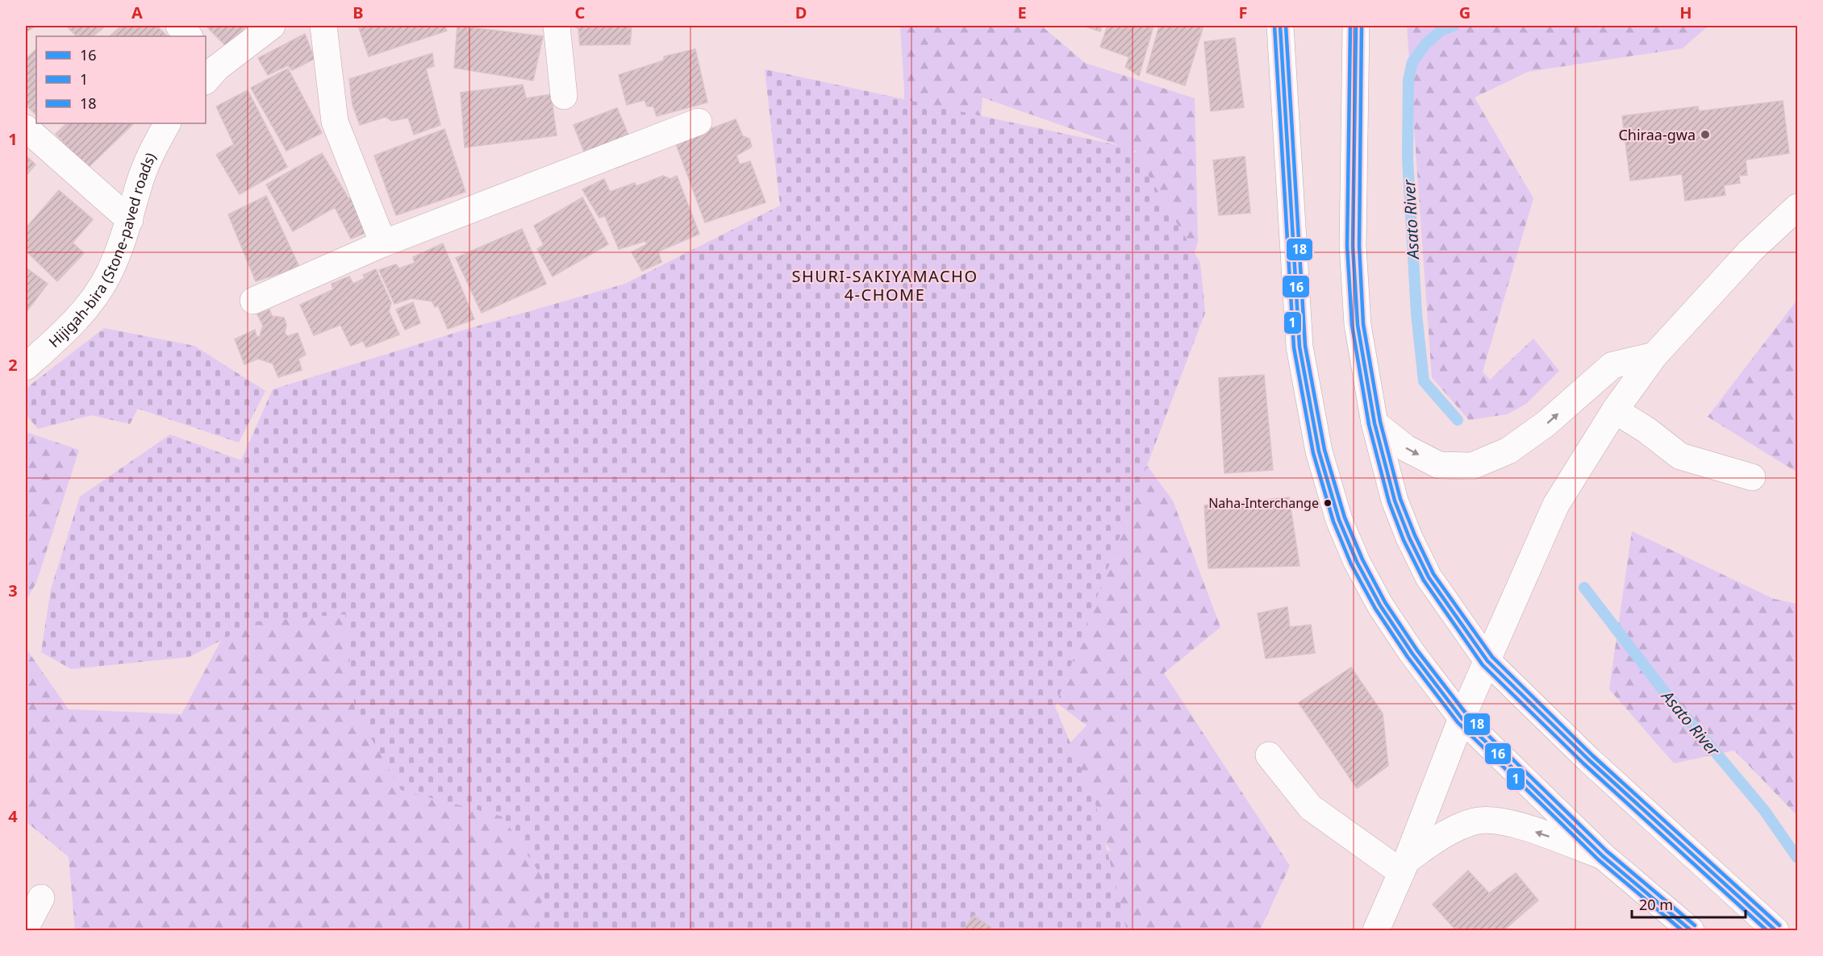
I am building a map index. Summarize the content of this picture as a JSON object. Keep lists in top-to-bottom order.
{
  "streets": {
    "street": ["Hijigah-bira (Stone-paved roads)"]
  },
  "districts": ["SHURI-SAKIYAMACHO 4-CHOME"],
  "water": ["Asato River"],
  "places": ["Chiraa-gwa", "Naha-Interchange"],
  "lines": ["transit line 16", "transit line 1", "transit line 18"],
  "legend": ["16", "1", "18"],
  "scale_bar": "20 m",
  "grid": {
    "columns": [
      "A",
      "B",
      "C",
      "D",
      "E",
      "F",
      "G",
      "H"
    ],
    "rows": [
      "1",
      "2",
      "3",
      "4"
    ]
  }
}
